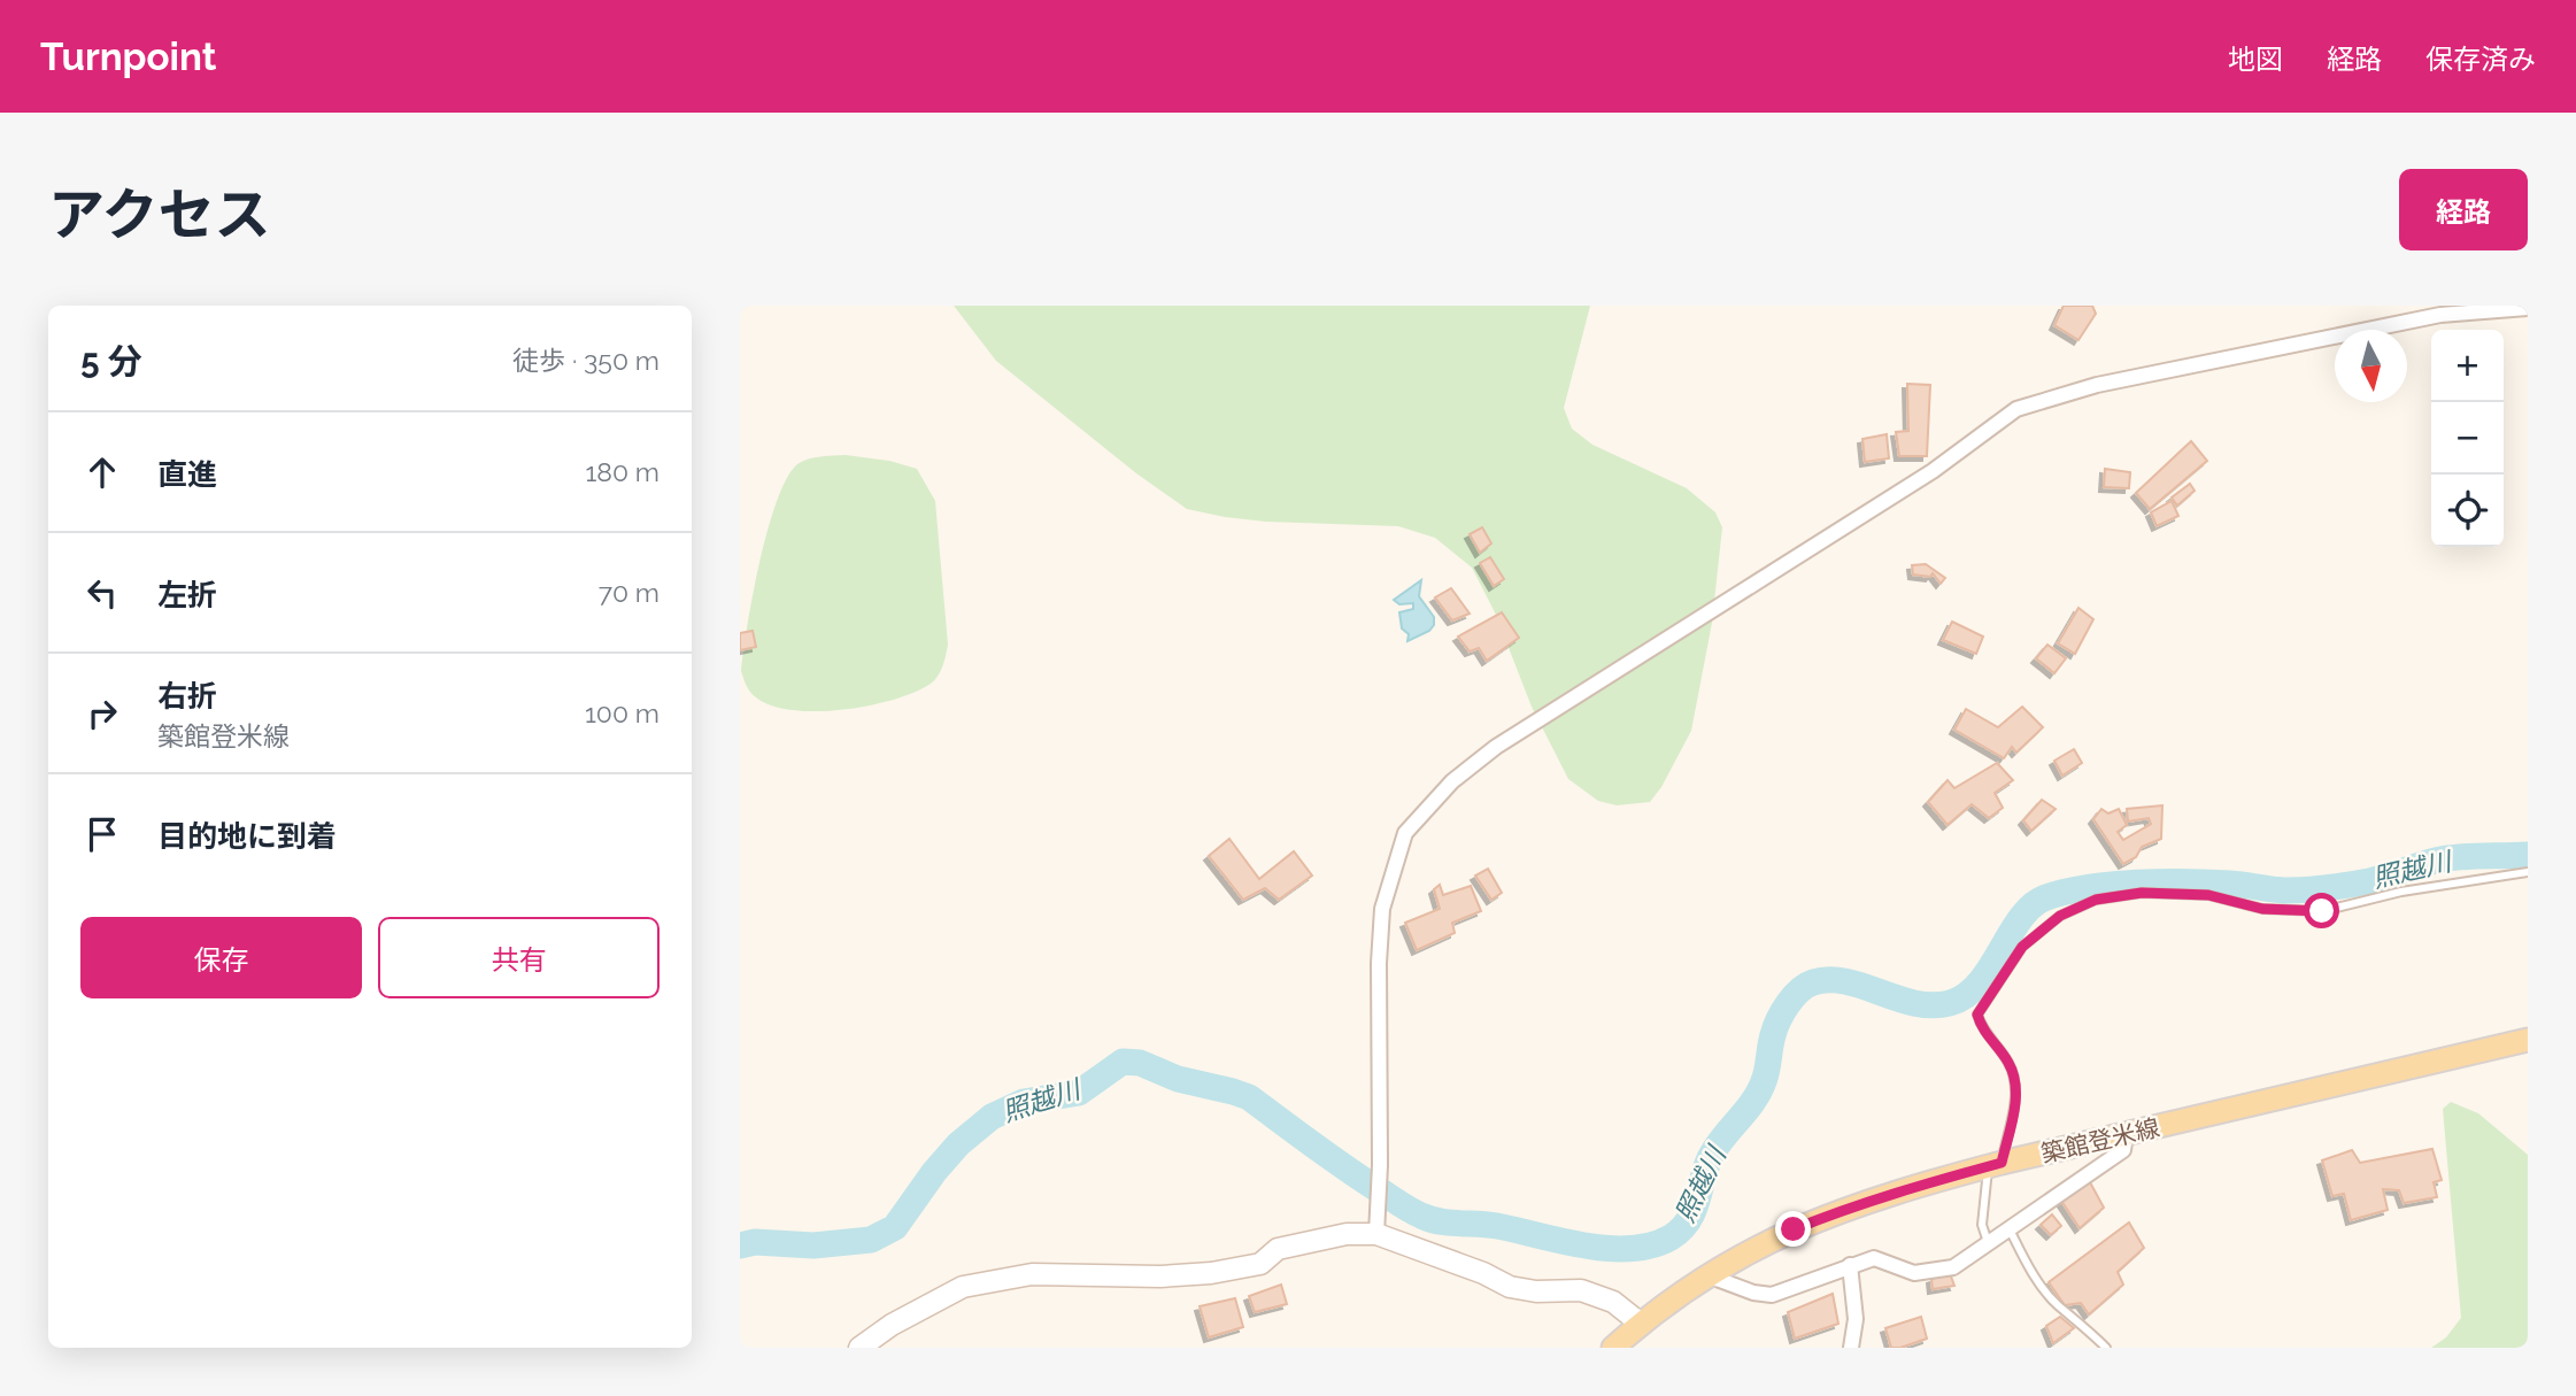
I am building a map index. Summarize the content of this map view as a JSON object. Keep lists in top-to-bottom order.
{
  "streets": {
    "main road": ["築館登米線"]
  },
  "water": ["照越川"],
  "north": "bottom",
  "page": {
    "header": "Turnpoint",
    "nav": ["地図", "経路", "保存済み"],
    "title": "アクセス",
    "buttons": [
      "経路",
      ["保存", "共有"]
    ],
    "heading": ["5 分", "徒歩 · 350 m"],
    "map_buttons": ["+", "−"],
    "list": [
      ["直進", "180 m"],
      ["左折", "70 m"],
      ["右折", "築館登米線", "100 m"],
      "目的地に到着"
    ]
  }
}
